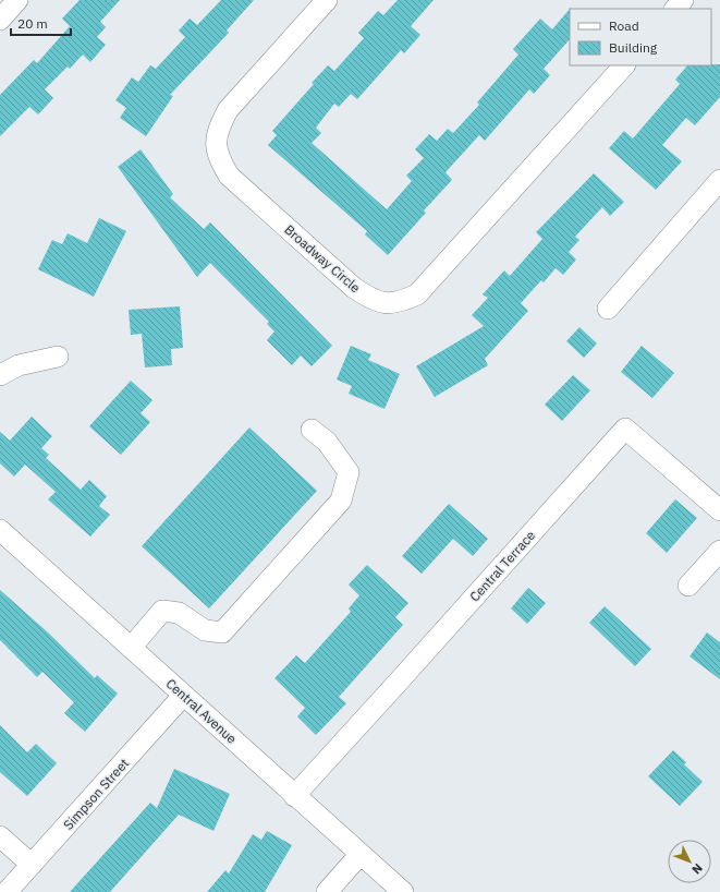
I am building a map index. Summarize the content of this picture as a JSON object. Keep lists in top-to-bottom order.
{
  "streets": {
    "street": [
      "Broadway Circle",
      "Central Terrace",
      "Central Avenue",
      "Simpson Street"
    ]
  },
  "crossings": [
    ["Central Terrace", "Central Avenue"],
    ["Central Avenue", "Simpson Street"]
  ],
  "legend": ["Road", "Building"],
  "scale_bar": "20 m",
  "north": "bottom right"
}
